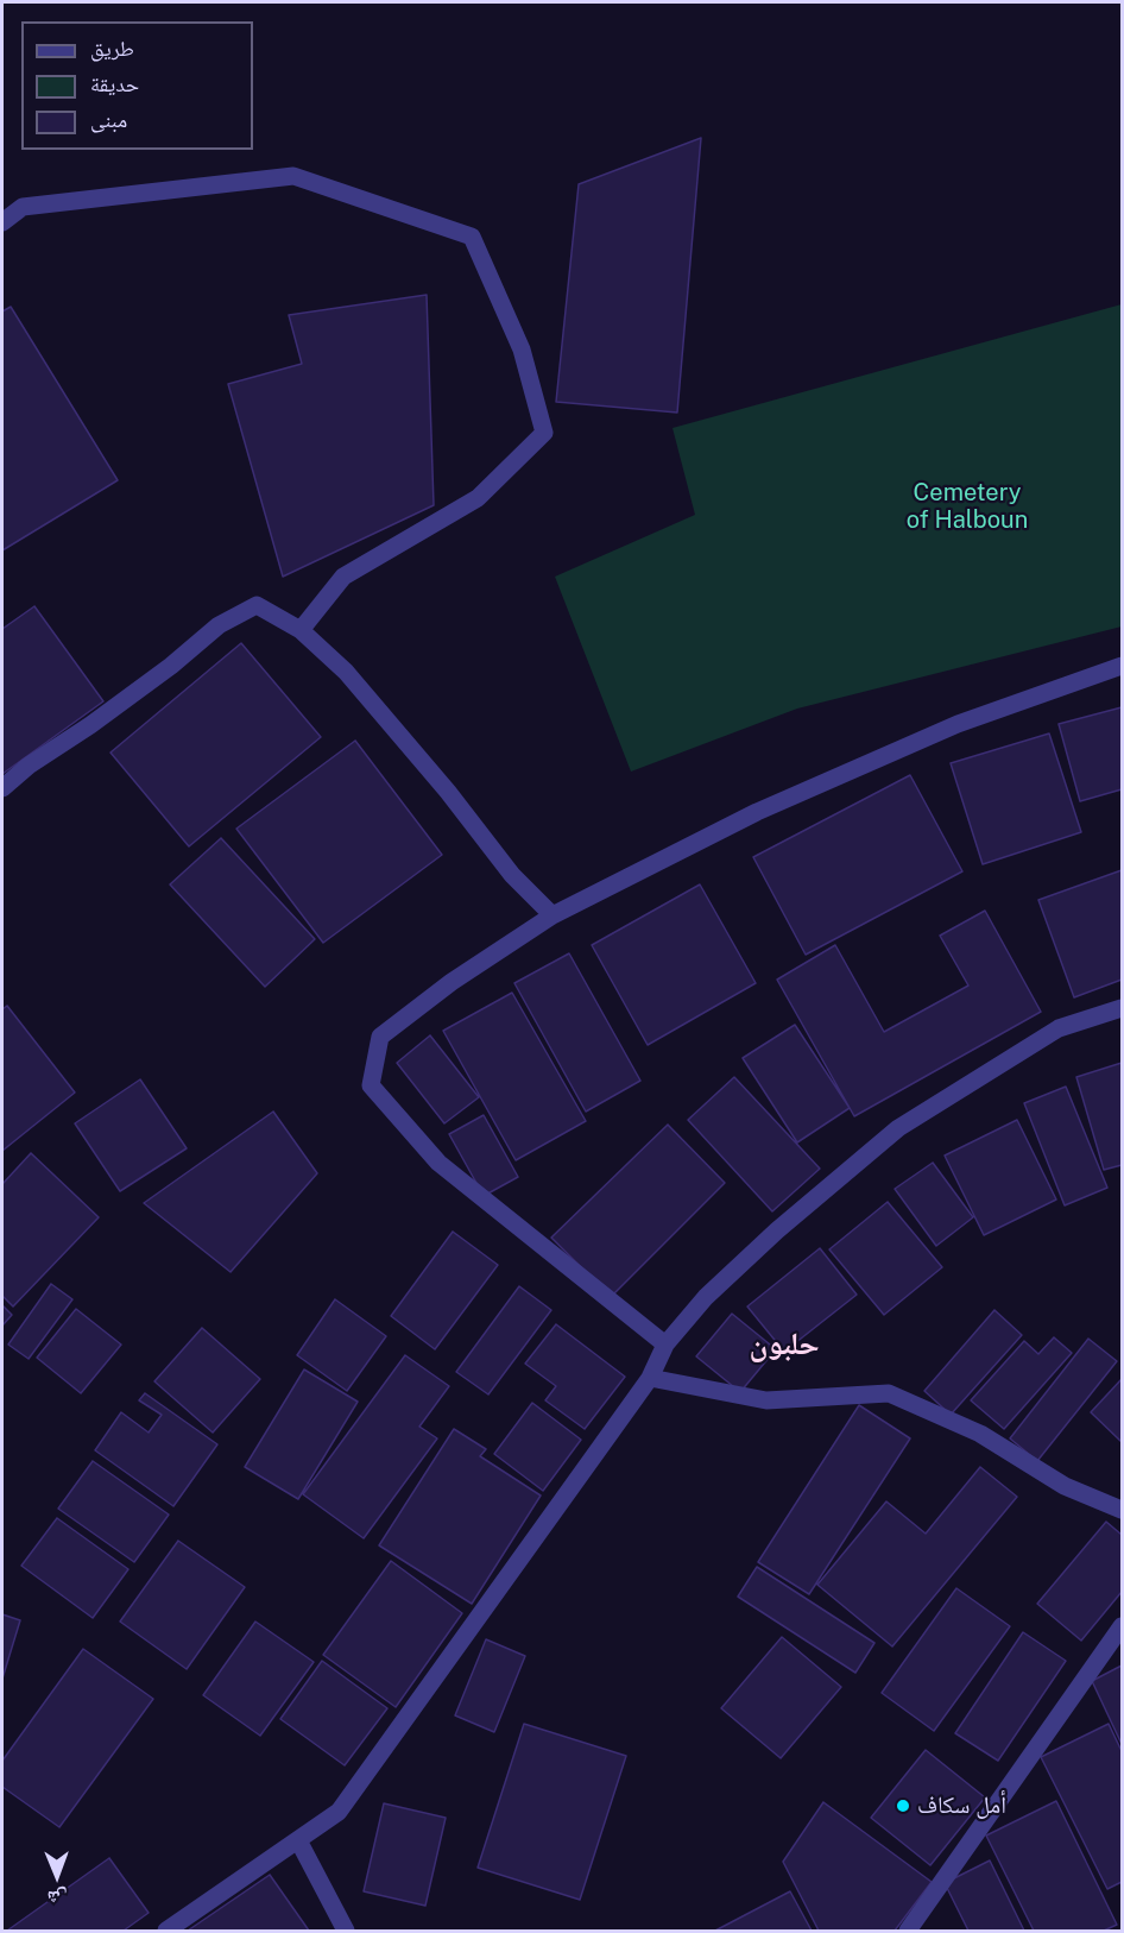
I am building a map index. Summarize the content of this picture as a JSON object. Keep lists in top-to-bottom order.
{
  "districts": ["حلبون"],
  "parks": ["Cemetery of Halboun"],
  "places": ["أمل سكاف"],
  "legend": ["طريق", "حديقة", "مبنى"],
  "north": "bottom"
}
